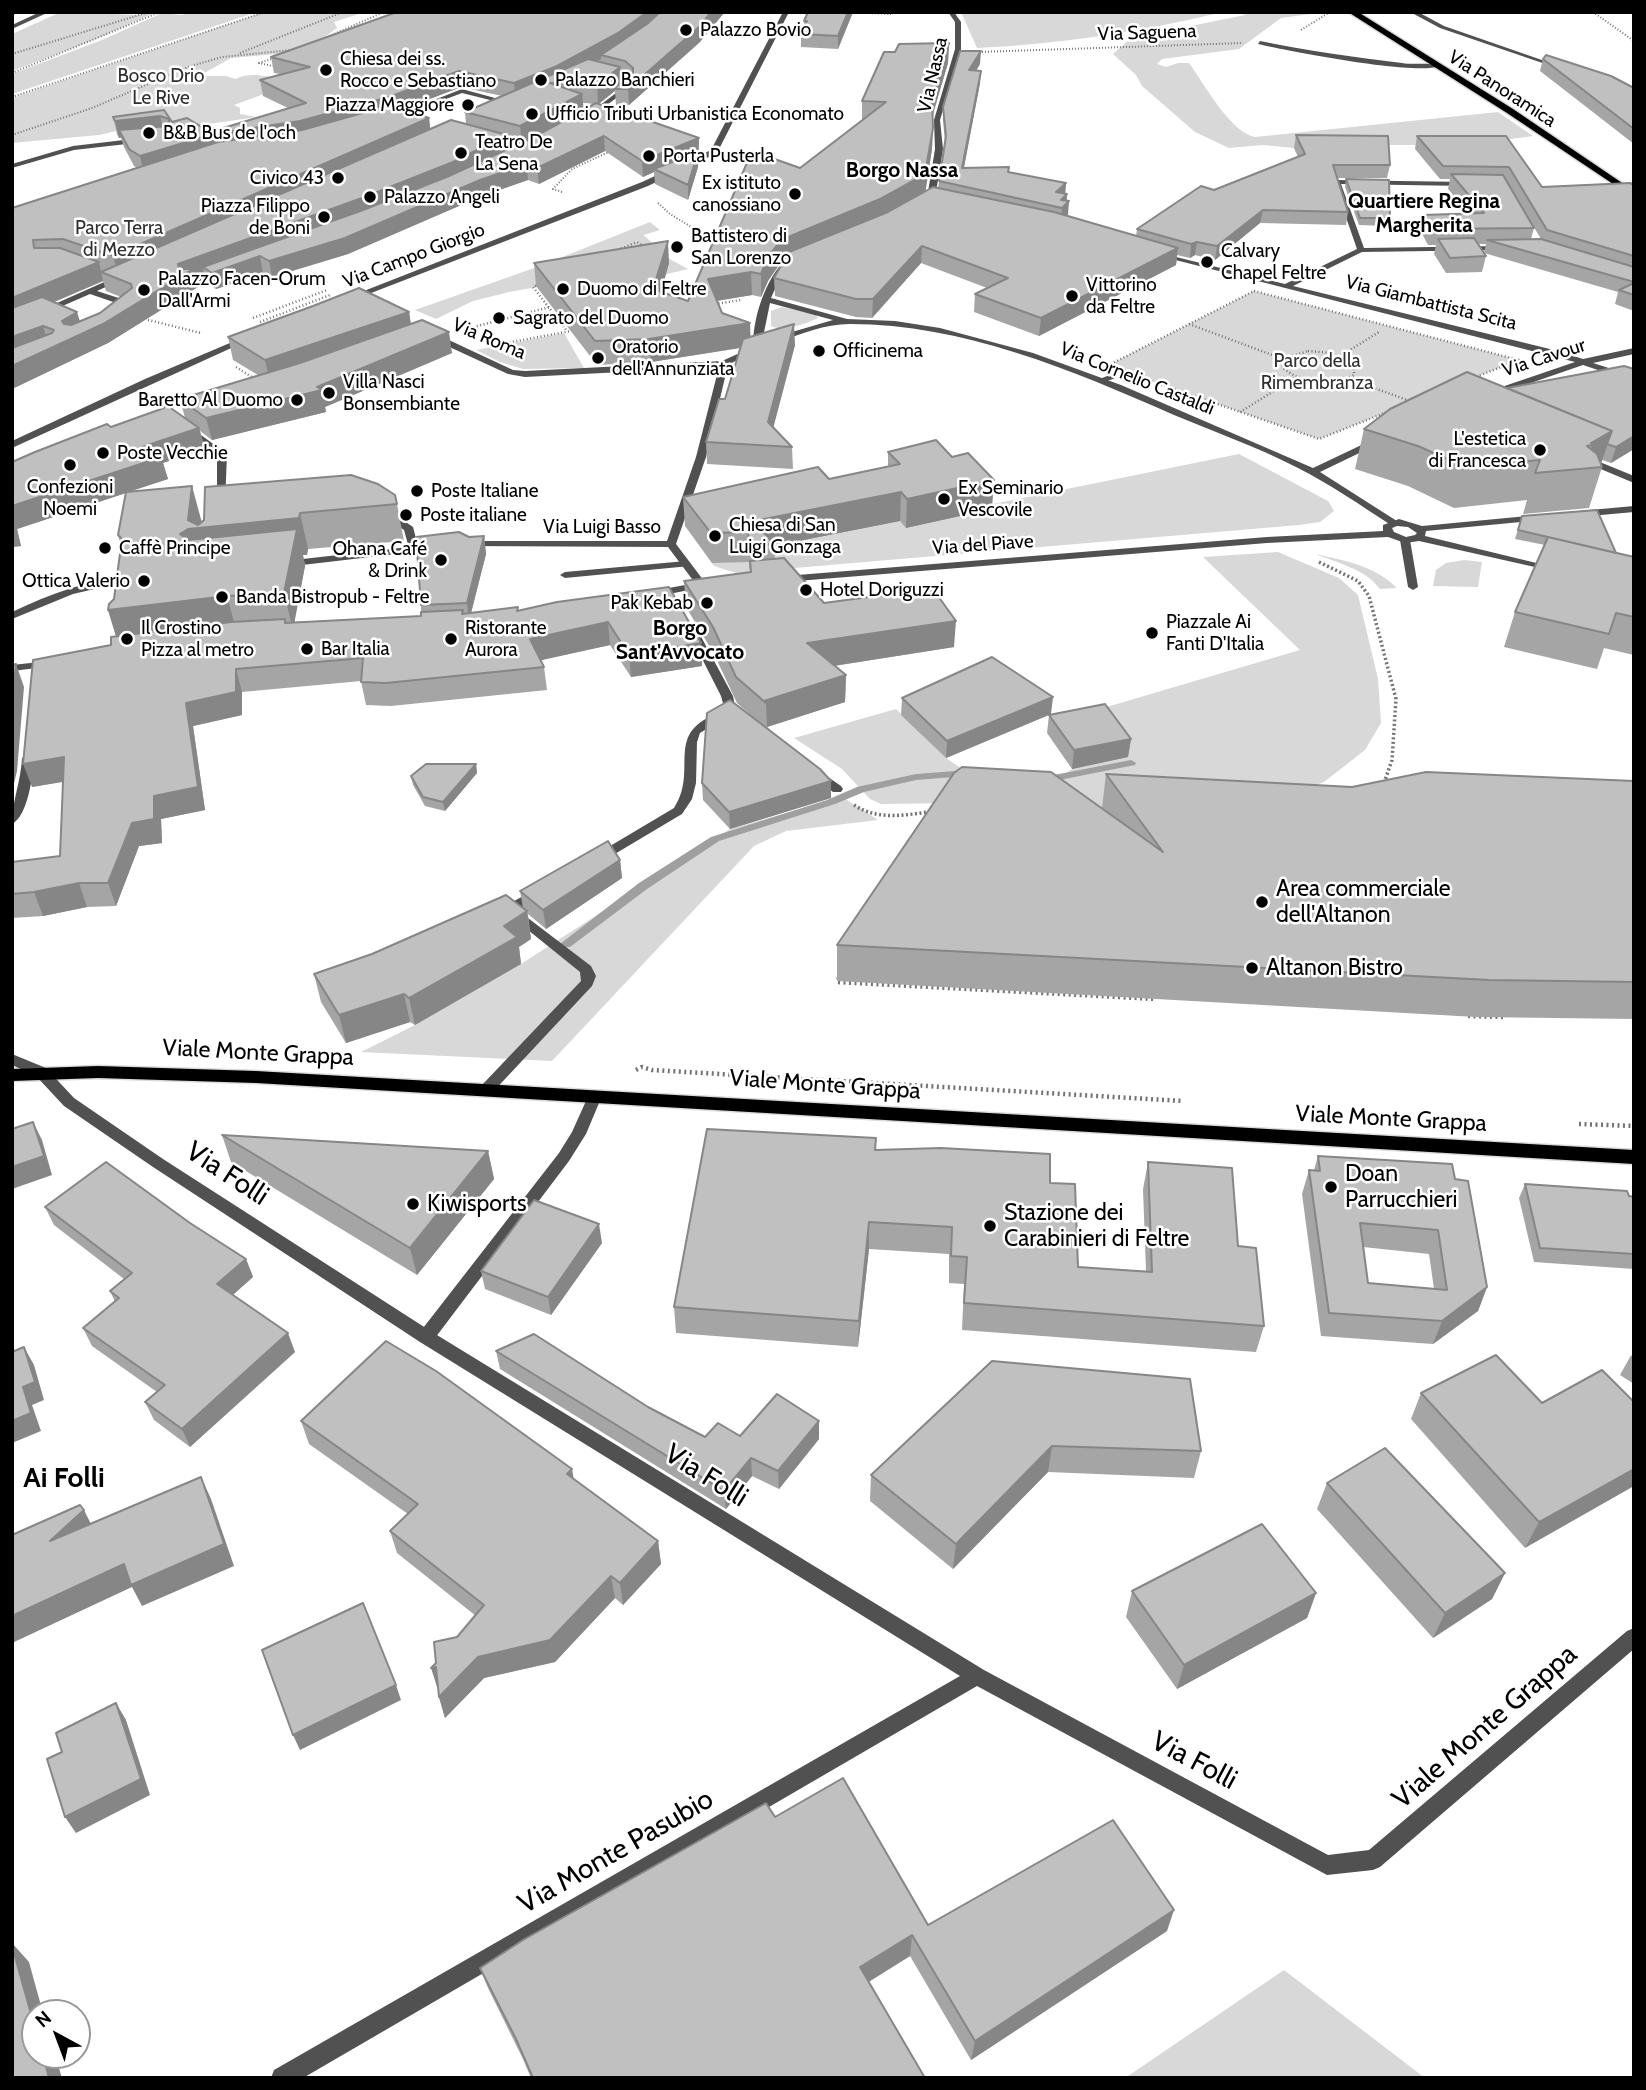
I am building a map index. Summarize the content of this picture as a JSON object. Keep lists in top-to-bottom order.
{
  "streets": {
    "main road": ["Via Panoramica", "Viale Monte Grappa"],
    "street": [
      "Via Nassa",
      "Via Campo Giorgio",
      "Via Giambattista Scita",
      "Via Roma",
      "Via Cavour",
      "Via Cornelio Castaldi",
      "Via Luigi Basso",
      "Via del Piave",
      "Via Folli",
      "Via Monte Pasubio"
    ],
    "path": ["Via Saguena"]
  },
  "crossings": [
    ["Via Saguena", "Via Nassa"],
    ["Via Giambattista Scita", "Via Cavour"],
    ["Viale Monte Grappa", "Via Folli"],
    ["Via Folli", "Via Monte Pasubio"]
  ],
  "districts": [
    "Borgo Nassa",
    "Quartiere Regina Margherita",
    "Borgo Sant'Avvocato",
    "Ai Folli"
  ],
  "parks": ["Bosco Drio Le Rive", "Parco Terra di Mezzo", "Parco della Rimembranza"],
  "places": [
    "Palazzo Bovio",
    "Chiesa dei ss. Rocco e Sebastiano",
    "Palazzo Banchieri",
    "Piazza Maggiore",
    "Ufficio Tributi Urbanistica Economato",
    "B&B Bus de l'och",
    "Teatro De La Sena",
    "Porta Pusterla",
    "Civico 43",
    "Ex istituto canossiano",
    "Palazzo Angeli",
    "Piazza Filippo de Boni",
    "Battistero di San Lorenzo",
    "Calvary Chapel Feltre",
    "Duomo di Feltre",
    "Palazzo Facen-Orum Dall'Armi",
    "Vittorino da Feltre",
    "Sagrato del Duomo",
    "Officinema",
    "Oratorio dell'Annunziata",
    "Villa Nasci Bonsembiante",
    "Baretto Al Duomo",
    "L'estetica di Francesca",
    "Poste Vecchie",
    "Confezioni Noemi",
    "Poste Italiane",
    "Ex Seminario Vescovile",
    "Poste italiane",
    "Chiesa di San Luigi Gonzaga",
    "Caffè Principe",
    "Ohana Café & Drink",
    "Ottica Valerio",
    "Hotel Doriguzzi",
    "Banda Bistropub - Feltre",
    "Pak Kebab",
    "Piazzale Ai Fanti D'Italia",
    "Il Crostino Pizza al metro",
    "Ristorante Aurora",
    "Bar Italia",
    "Area commerciale dell'Altanon",
    "Altanon Bistro",
    "Doan Parrucchieri",
    "Kiwisports",
    "Stazione dei Carabinieri di Feltre"
  ],
  "north": "top left"
}
